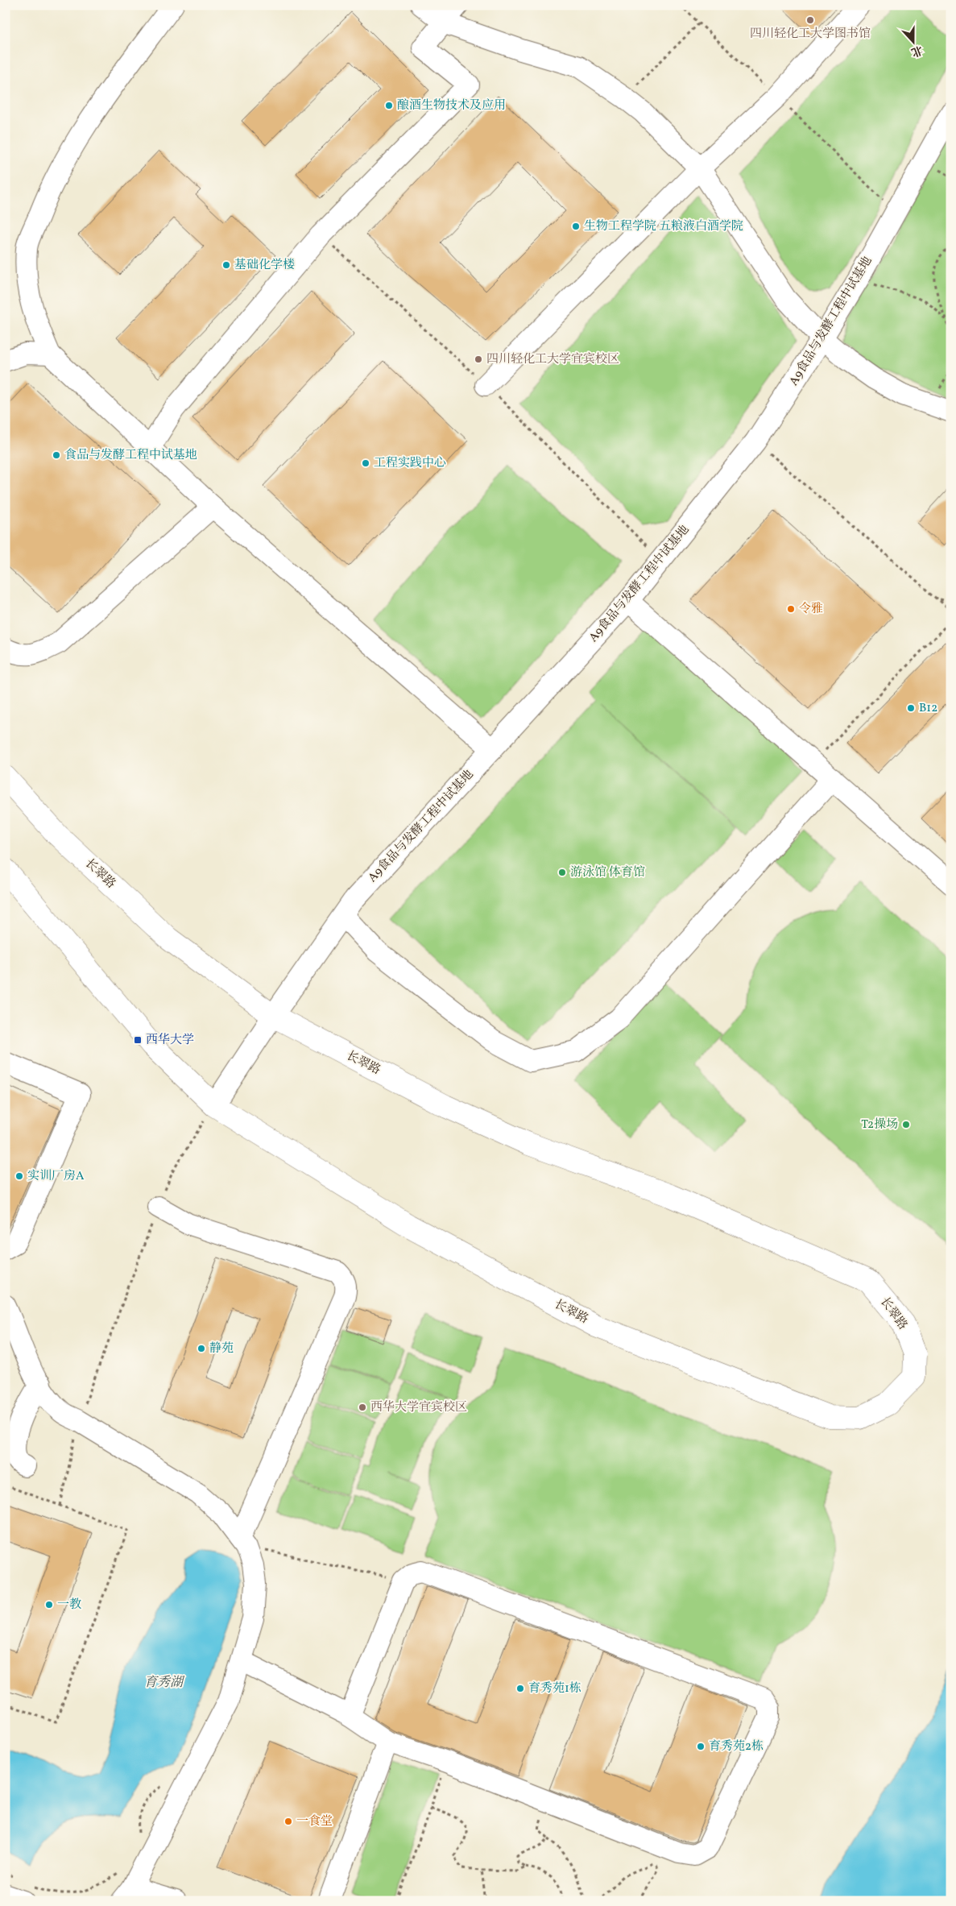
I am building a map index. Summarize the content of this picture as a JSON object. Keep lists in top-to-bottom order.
{
  "streets": {
    "main road": ["长翠路"],
    "street": ["A9食品与发酵工程中试基地"]
  },
  "crossings": [
    ["A9食品与发酵工程中试基地", "长翠路"]
  ],
  "water": ["育秀湖"],
  "places": {
    "other": [
      "四川轻化工大学图书馆",
      "酿酒生物技术及应用",
      "生物工程学院 五粮液白酒学院",
      "基础化学楼",
      "四川轻化工大学宜宾校区",
      "食品与发酵工程中试基地",
      "工程实践中心",
      "令雅",
      "B12",
      "游泳馆 体育馆",
      "T2操场",
      "实训厂房A",
      "静苑",
      "西华大学宜宾校区",
      "一教",
      "育秀苑1栋",
      "育秀苑2栋",
      "一食堂"
    ],
    "transit": ["西华大学"]
  },
  "north": "bottom"
}
